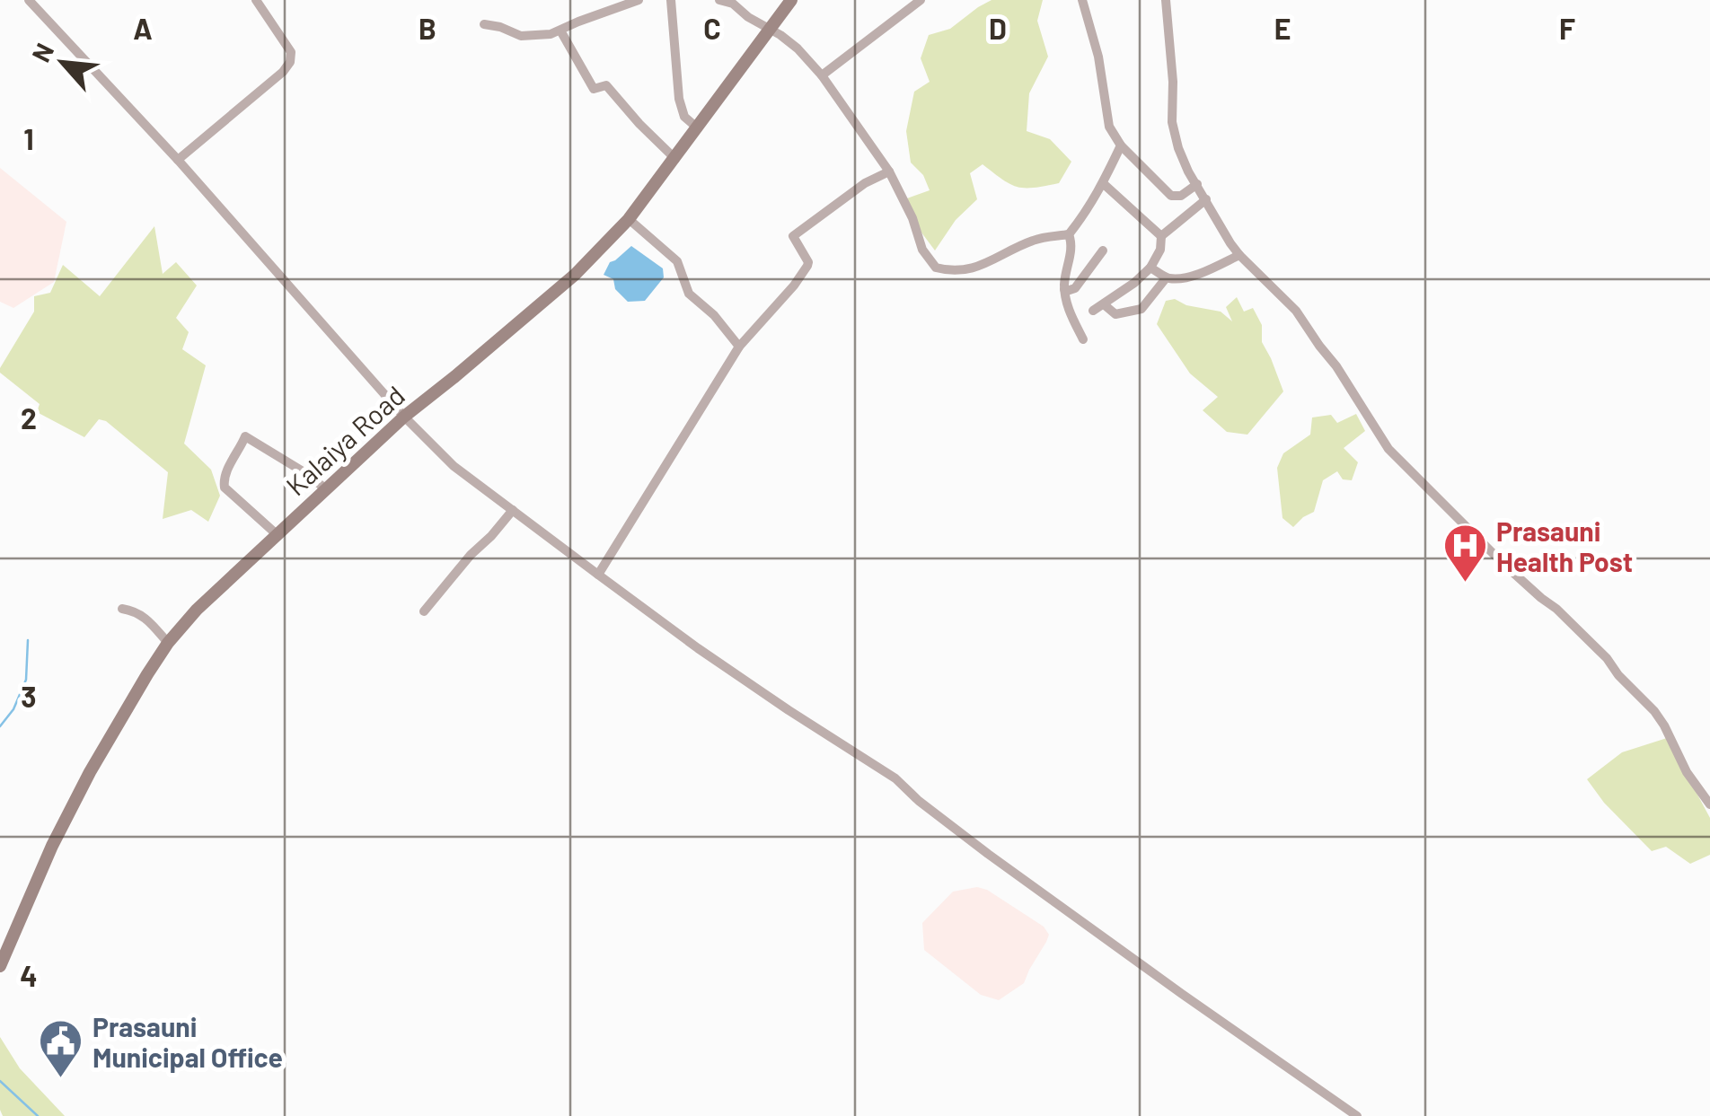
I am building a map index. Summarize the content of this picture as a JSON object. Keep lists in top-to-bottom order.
{
  "streets": {
    "main road": ["Kalaiya Road"]
  },
  "places": {
    "hospital": ["Prasauni Health Post"],
    "public building": ["Prasauni Municipal Office"]
  },
  "north": "top left",
  "grid": {
    "columns": [
      "A",
      "B",
      "C",
      "D",
      "E",
      "F"
    ],
    "rows": [
      "1",
      "2",
      "3",
      "4"
    ]
  }
}
